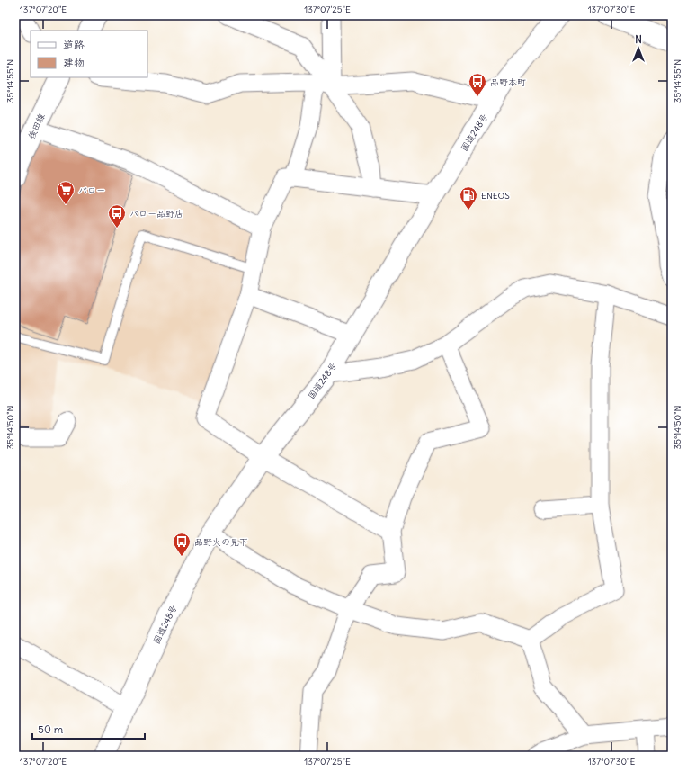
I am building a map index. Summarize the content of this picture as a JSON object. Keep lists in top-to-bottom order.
{
  "streets": {
    "main road": ["後田線", "国道248号"]
  },
  "places": {
    "bus stop": ["品野本町", "バロー品野店", "品野火の見下"],
    "supermarket": ["バロー"],
    "fuel station": ["ENEOS"]
  },
  "legend": ["道路", "建物"],
  "scale_bar": "50 m",
  "north": "top",
  "coordinates": [
    "137°07'20\"E",
    "137°07'25\"E",
    "137°07'30\"E",
    "35°14'55\"N",
    "35°14'50\"N"
  ]
}
